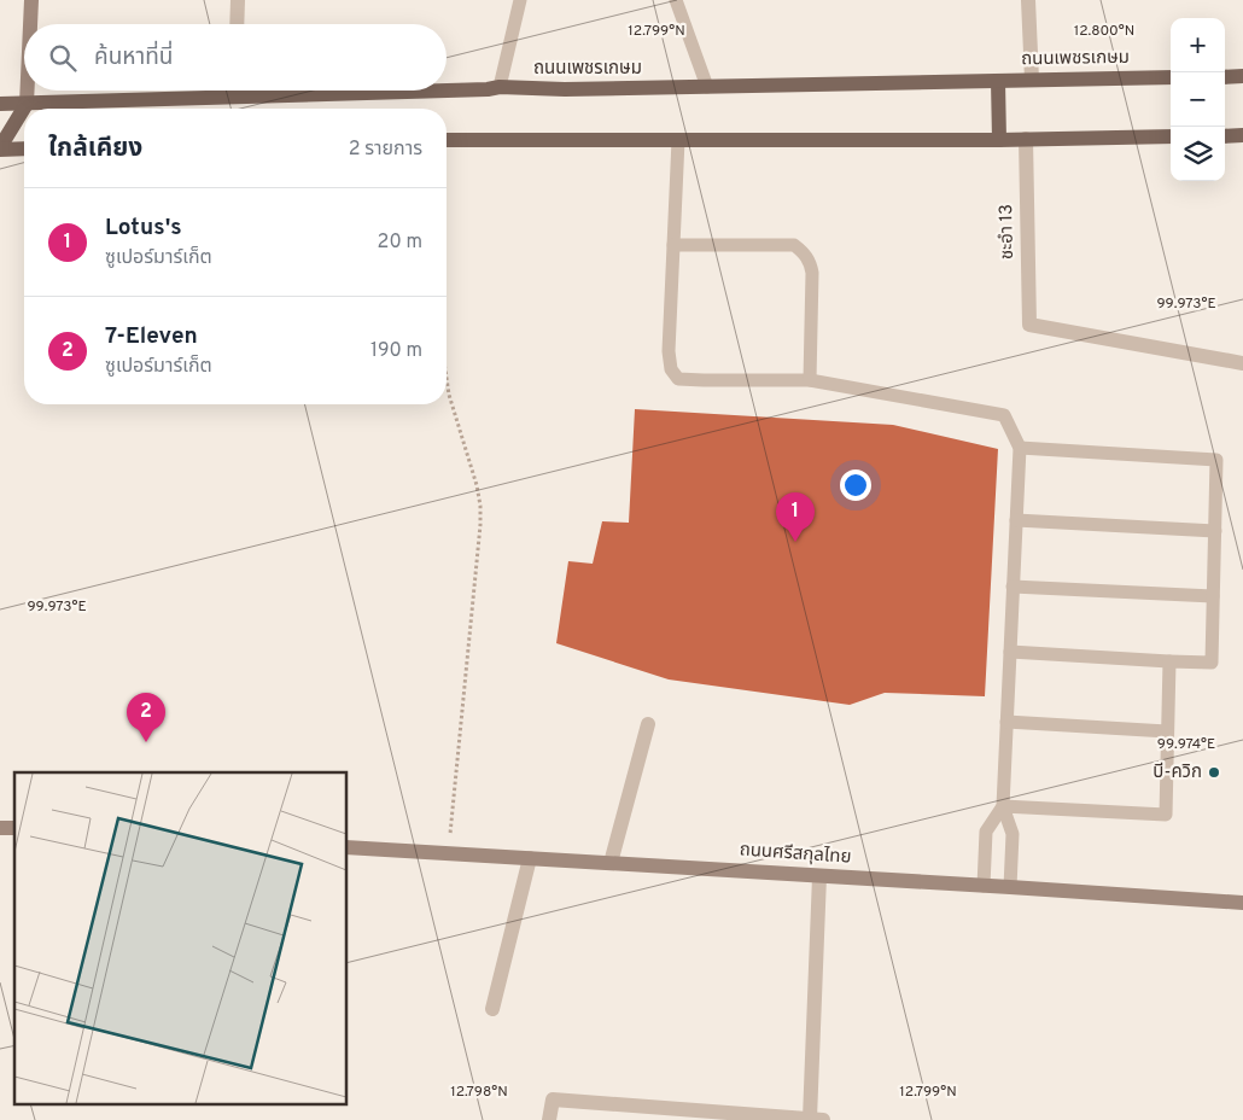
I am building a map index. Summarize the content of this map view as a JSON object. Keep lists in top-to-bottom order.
{
  "streets": {
    "main road": ["ถนนเพชรเกษม"],
    "street": ["ชะอำ 13", "ถนนศรีสกุลไทย"]
  },
  "places": ["บี-ควิก"],
  "page": {
    "map_buttons": ["+", "−"],
    "search": "ค้นหาที่นี่",
    "heading": ["ใกล้เคียง", "2 รายการ"],
    "list": [
      {
        "mark": "1",
        "name": "Lotus's",
        "note": "ซูเปอร์มาร์เก็ต",
        "value": "20 m"
      },
      {
        "mark": "2",
        "name": "7-Eleven",
        "note": "ซูเปอร์มาร์เก็ต",
        "value": "190 m"
      }
    ],
    "pins": ["1", "2"]
  },
  "coordinates": [
    "12.799°N",
    "12.800°N",
    "99.973°E",
    "99.974°E",
    "12.798°N"
  ]
}
